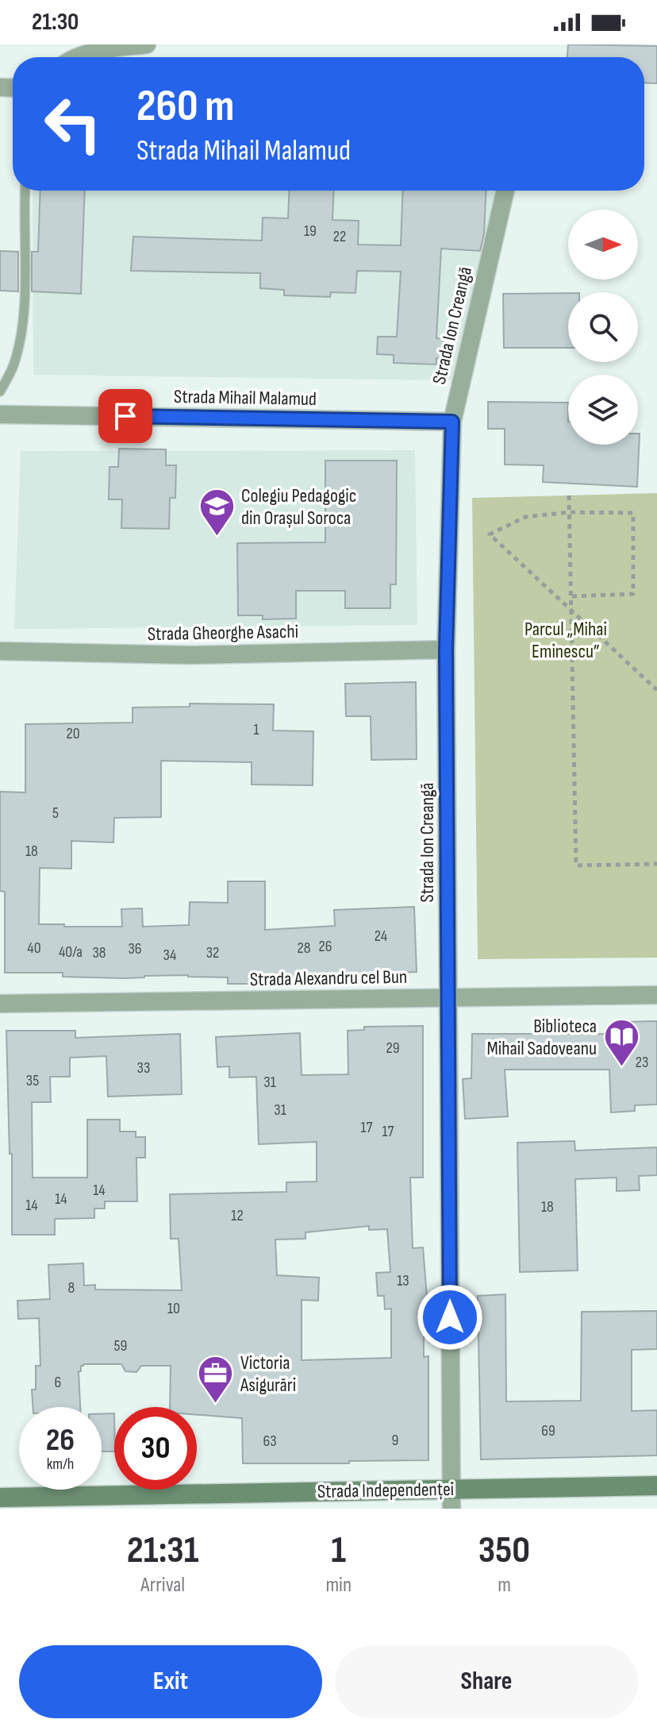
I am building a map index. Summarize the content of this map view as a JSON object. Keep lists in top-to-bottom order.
{
  "streets": {
    "main road": ["Strada Independenței"],
    "street": [
      "Strada Ion Creangă",
      "Strada Mihail Malamud",
      "Strada Gheorghe Asachi",
      "Strada Alexandru cel Bun"
    ]
  },
  "crossings": [
    ["Strada Ion Creangă", "Strada Mihail Malamud"],
    ["Strada Ion Creangă", "Strada Gheorghe Asachi"],
    ["Strada Ion Creangă", "Strada Alexandru cel Bun"],
    ["Strada Ion Creangă", "Strada Independenței"]
  ],
  "parks": ["Parcul „Mihai Eminescu”"],
  "places": {
    "school or university": ["Colegiu Pedagogic din Orașul Soroca"],
    "library": ["Biblioteca Mihail Sadoveanu"],
    "office": ["Victoria Asigurări"]
  },
  "house_numbers": [
    "19",
    "22",
    "1",
    "20",
    "5",
    "18",
    "24",
    "26",
    "40",
    "28",
    "36",
    "40/a",
    "38",
    "32",
    "34",
    "29",
    "23",
    "33",
    "35",
    "31",
    "31",
    "17",
    "17",
    "14",
    "14",
    "14",
    "18",
    "12",
    "13",
    "8",
    "10",
    "59",
    "6",
    "69",
    "9",
    "63"
  ],
  "north": "right",
  "page": {
    "status": "21:30",
    "turn": ["260 m", "Strada Mihail Malamud"],
    "speed": "26 km/h",
    "limit": "30",
    "eta": [
      "21:31",
      "Arrival",
      "1",
      "min",
      "350",
      "m"
    ],
    "buttons": ["Exit", "Share"]
  }
}
